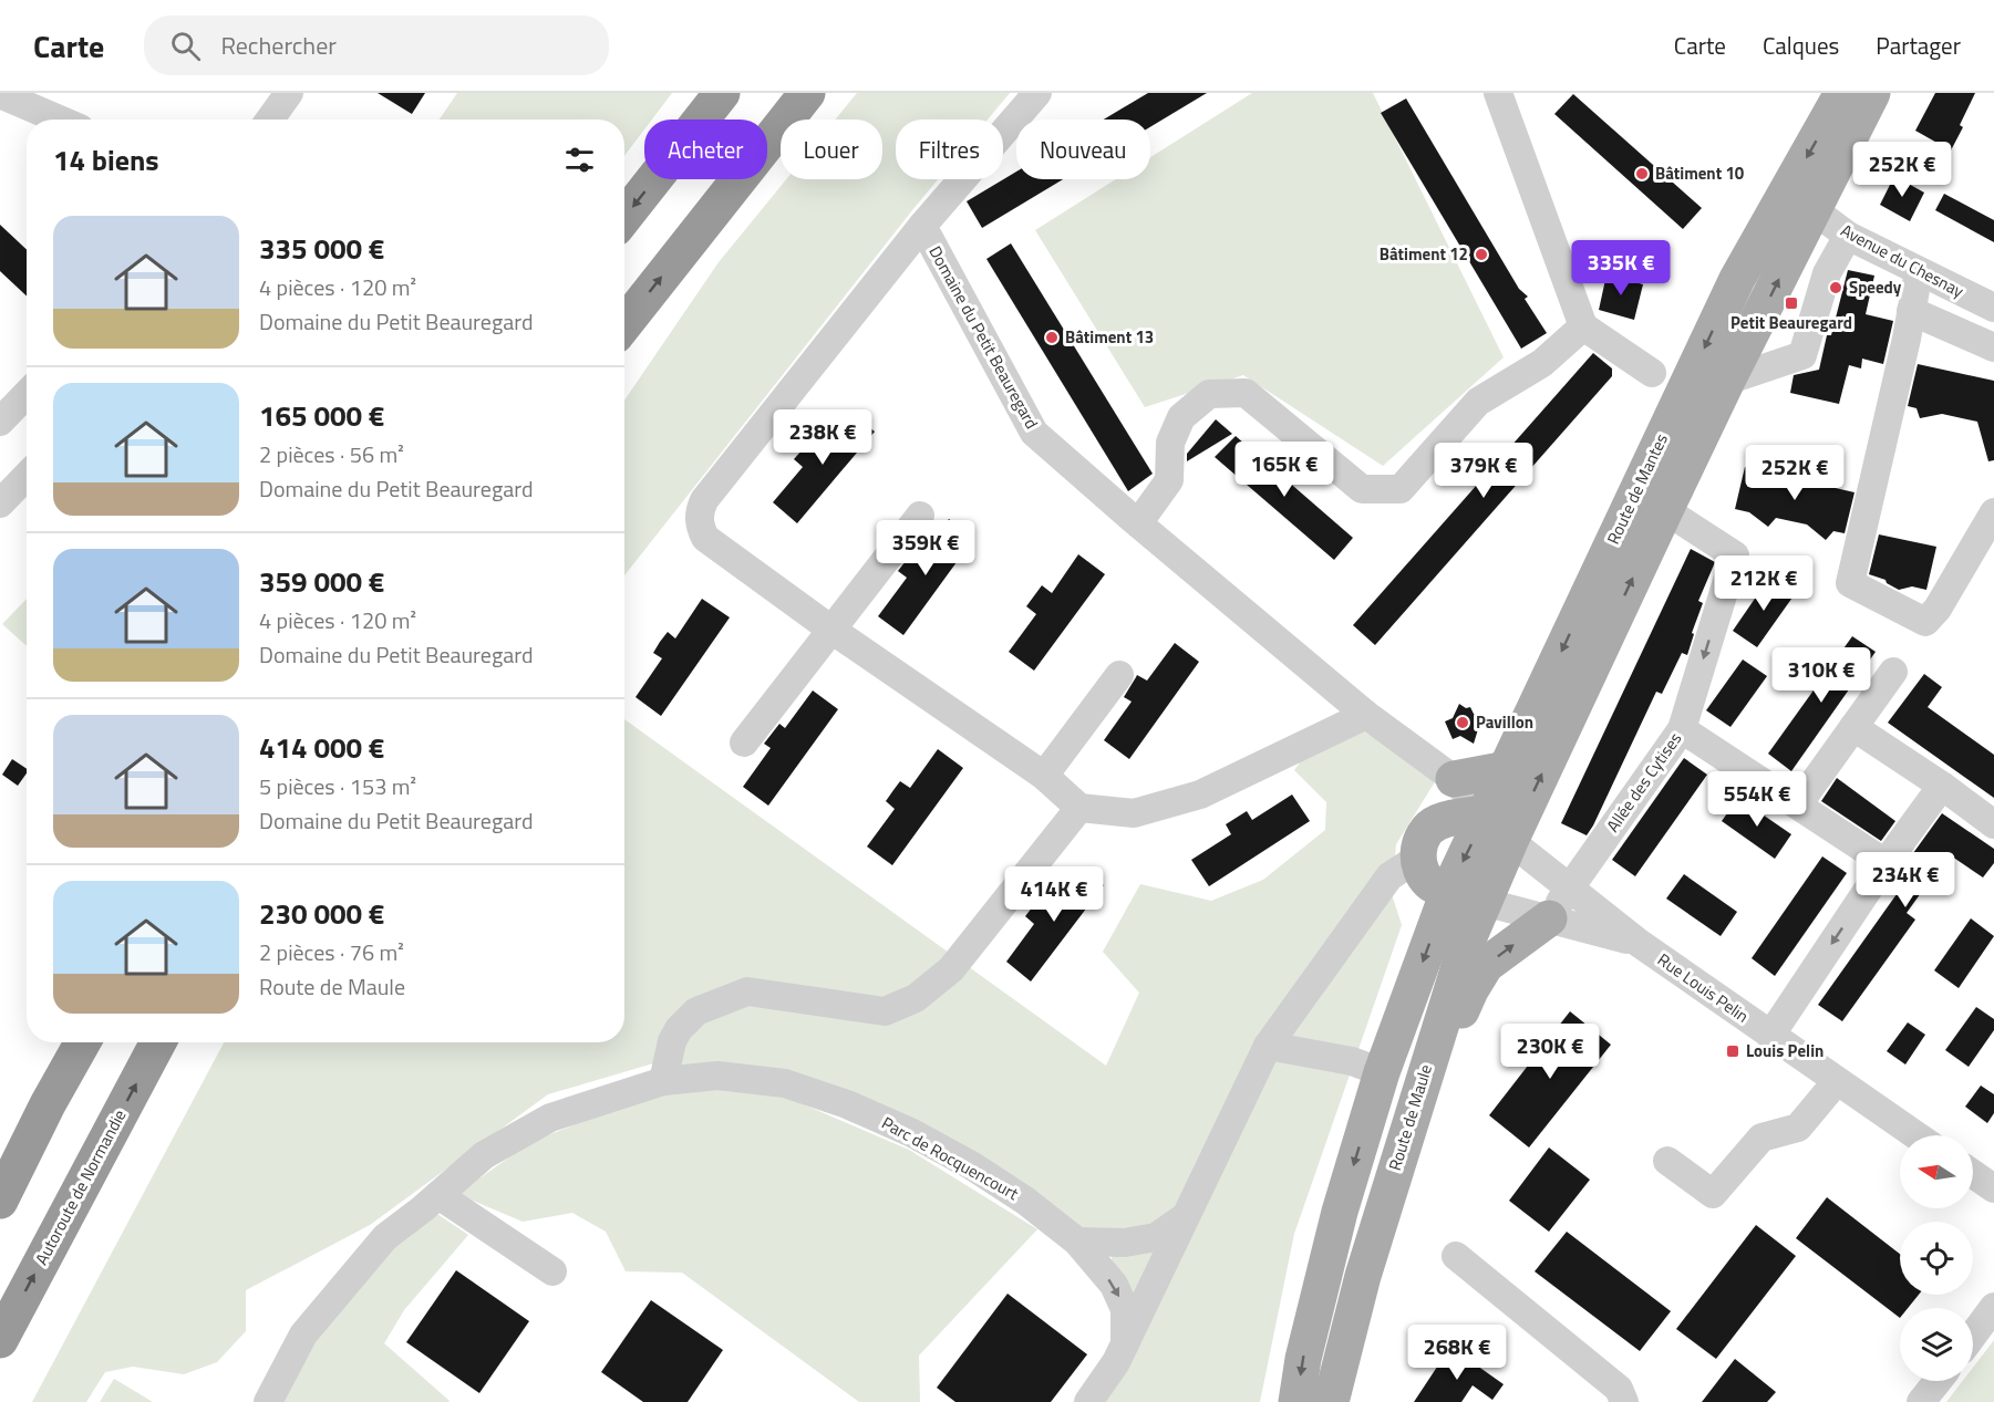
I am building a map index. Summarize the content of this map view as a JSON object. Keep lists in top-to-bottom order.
{
  "streets": {
    "highway": ["Autoroute de Normandie"],
    "main road": ["Route de Mantes", "Route de Maule"],
    "street": [
      "Avenue du Chesnay",
      "Domaine du Petit Beauregard",
      "Allée des Cytises",
      "Rue Louis Pelin",
      "Parc de Rocquencourt"
    ]
  },
  "crossings": [
    ["Avenue du Chesnay", "Route de Mantes"],
    ["Domaine du Petit Beauregard", "Route de Mantes"],
    ["Route de Mantes", "Allée des Cytises"],
    ["Route de Mantes", "Rue Louis Pelin"],
    ["Route de Mantes", "Route de Maule"],
    ["Allée des Cytises", "Rue Louis Pelin"],
    ["Rue Louis Pelin", "Route de Maule"]
  ],
  "one_way": ["Allée des Cytises"],
  "places": {
    "other": [
      "Bâtiment 10",
      "Bâtiment 12",
      "Speedy",
      "Bâtiment 13",
      "Pavillon"
    ],
    "transit": ["Petit Beauregard", "Louis Pelin"]
  },
  "north": "left",
  "page": {
    "header": "Carte",
    "search": "Rechercher",
    "nav": ["Carte", "Calques", "Partager"],
    "chip": [
      "Acheter",
      "Louer",
      "Filtres",
      "Nouveau"
    ],
    "heading": "14 biens",
    "price": [
      "252K €",
      "335K €",
      "238K €",
      "165K €",
      "379K €",
      "252K €",
      "359K €",
      "212K €",
      "310K €",
      "554K €",
      "234K €",
      "414K €",
      "230K €",
      "268K €"
    ],
    "list": [
      {
        "name": "335 000 €",
        "note": "4 pièces · 120 m² · Domaine du Petit Beauregard"
      },
      {
        "name": "165 000 €",
        "note": "2 pièces · 56 m² · Domaine du Petit Beauregard"
      },
      {
        "name": "359 000 €",
        "note": "4 pièces · 120 m² · Domaine du Petit Beauregard"
      },
      {
        "name": "414 000 €",
        "note": "5 pièces · 153 m² · Domaine du Petit Beauregard"
      },
      {
        "name": "230 000 €",
        "note": "2 pièces · 76 m² · Route de Maule"
      }
    ]
  }
}
